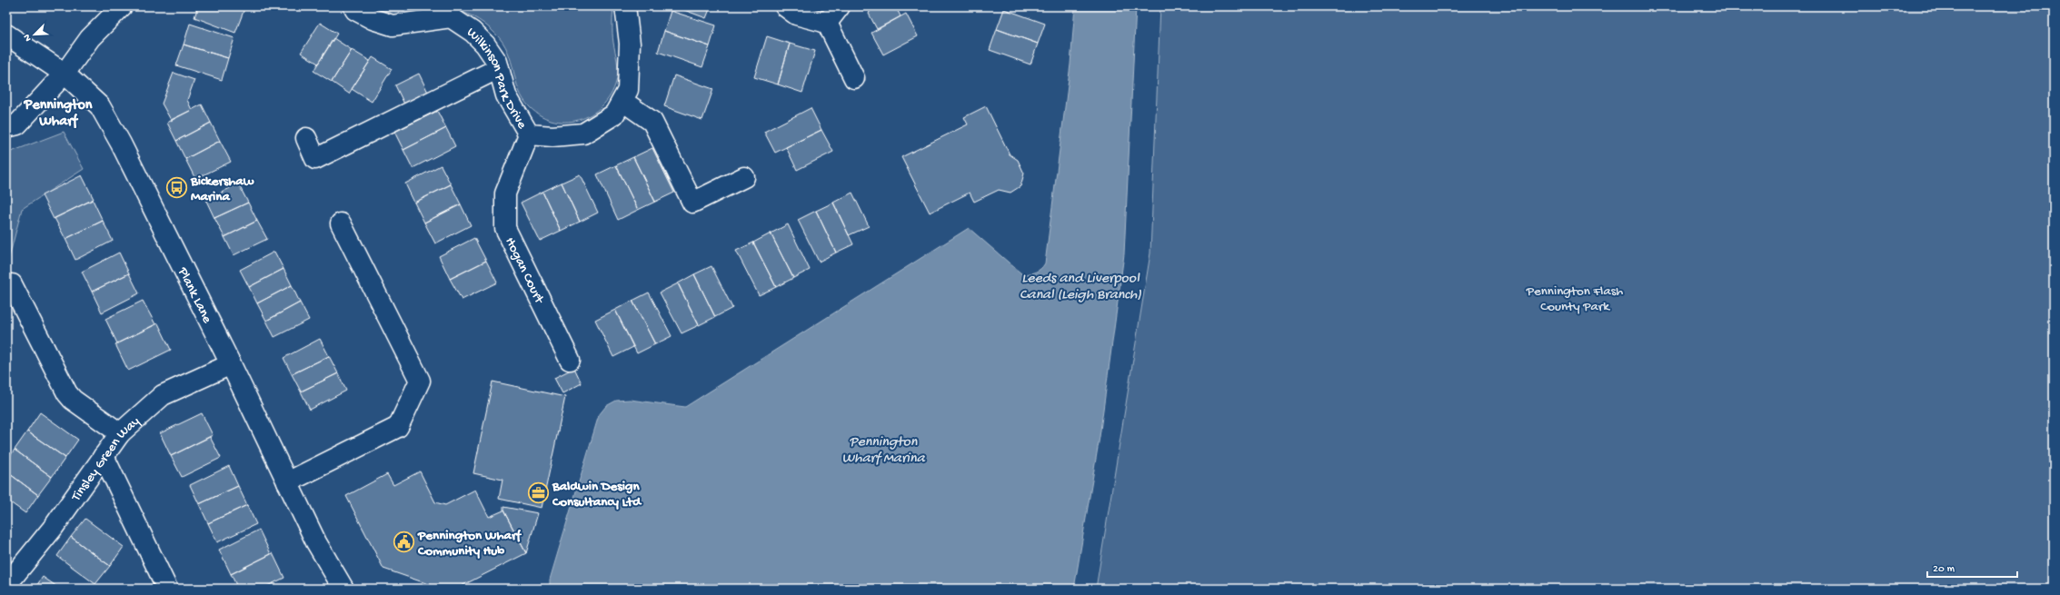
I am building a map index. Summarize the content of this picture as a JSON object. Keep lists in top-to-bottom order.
{
  "streets": {
    "street": [
      "Wilkinson Park Drive",
      "Hogan Court",
      "Plank Lane",
      "Tinsley Green Way"
    ]
  },
  "crossings": [
    ["Wilkinson Park Drive", "Hogan Court"],
    ["Plank Lane", "Tinsley Green Way"]
  ],
  "districts": ["Pennington Wharf"],
  "water": ["Leeds and Liverpool Canal (Leigh Branch)", "Pennington Wharf Marina"],
  "parks": ["Pennington Flash County Park"],
  "places": {
    "bus stop": ["Bickershaw Marina"],
    "office": ["Baldwin Design Consultancy Ltd"],
    "public building": ["Pennington Wharf Community Hub"]
  },
  "scale_bar": "20 m",
  "north": "bottom left"
}
